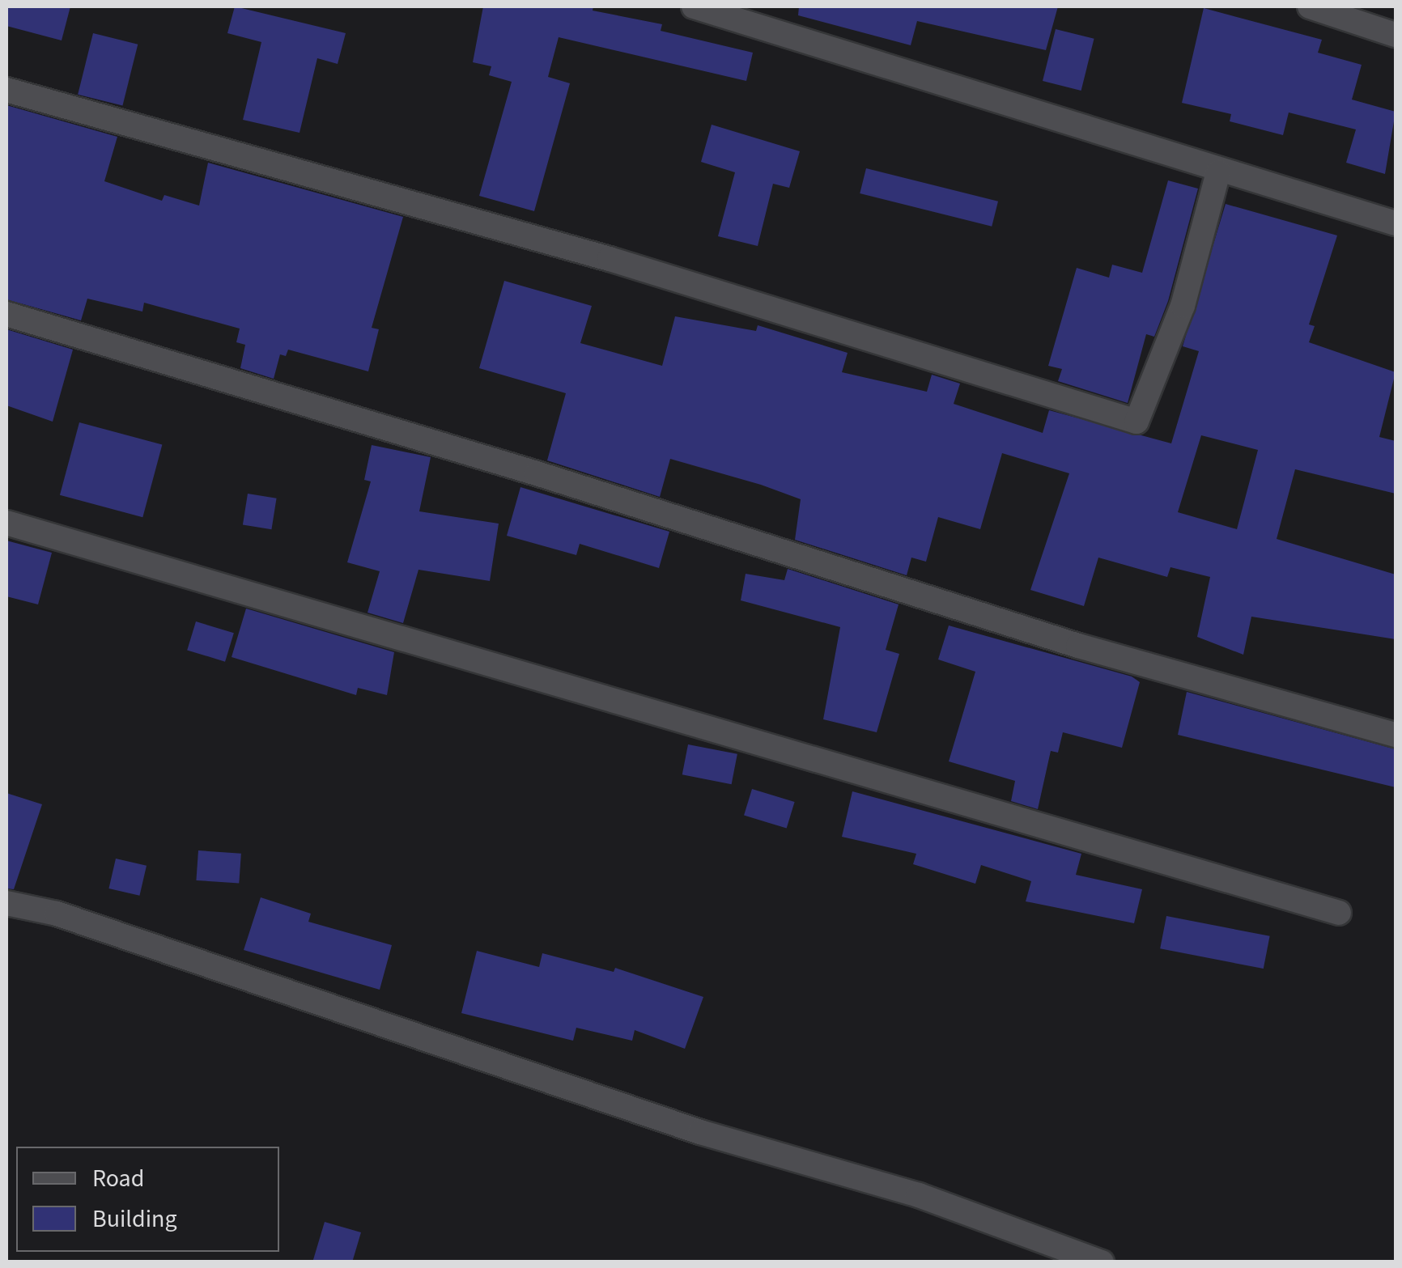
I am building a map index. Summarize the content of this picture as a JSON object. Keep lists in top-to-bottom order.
{
  "legend": ["Road", "Building"]
}
